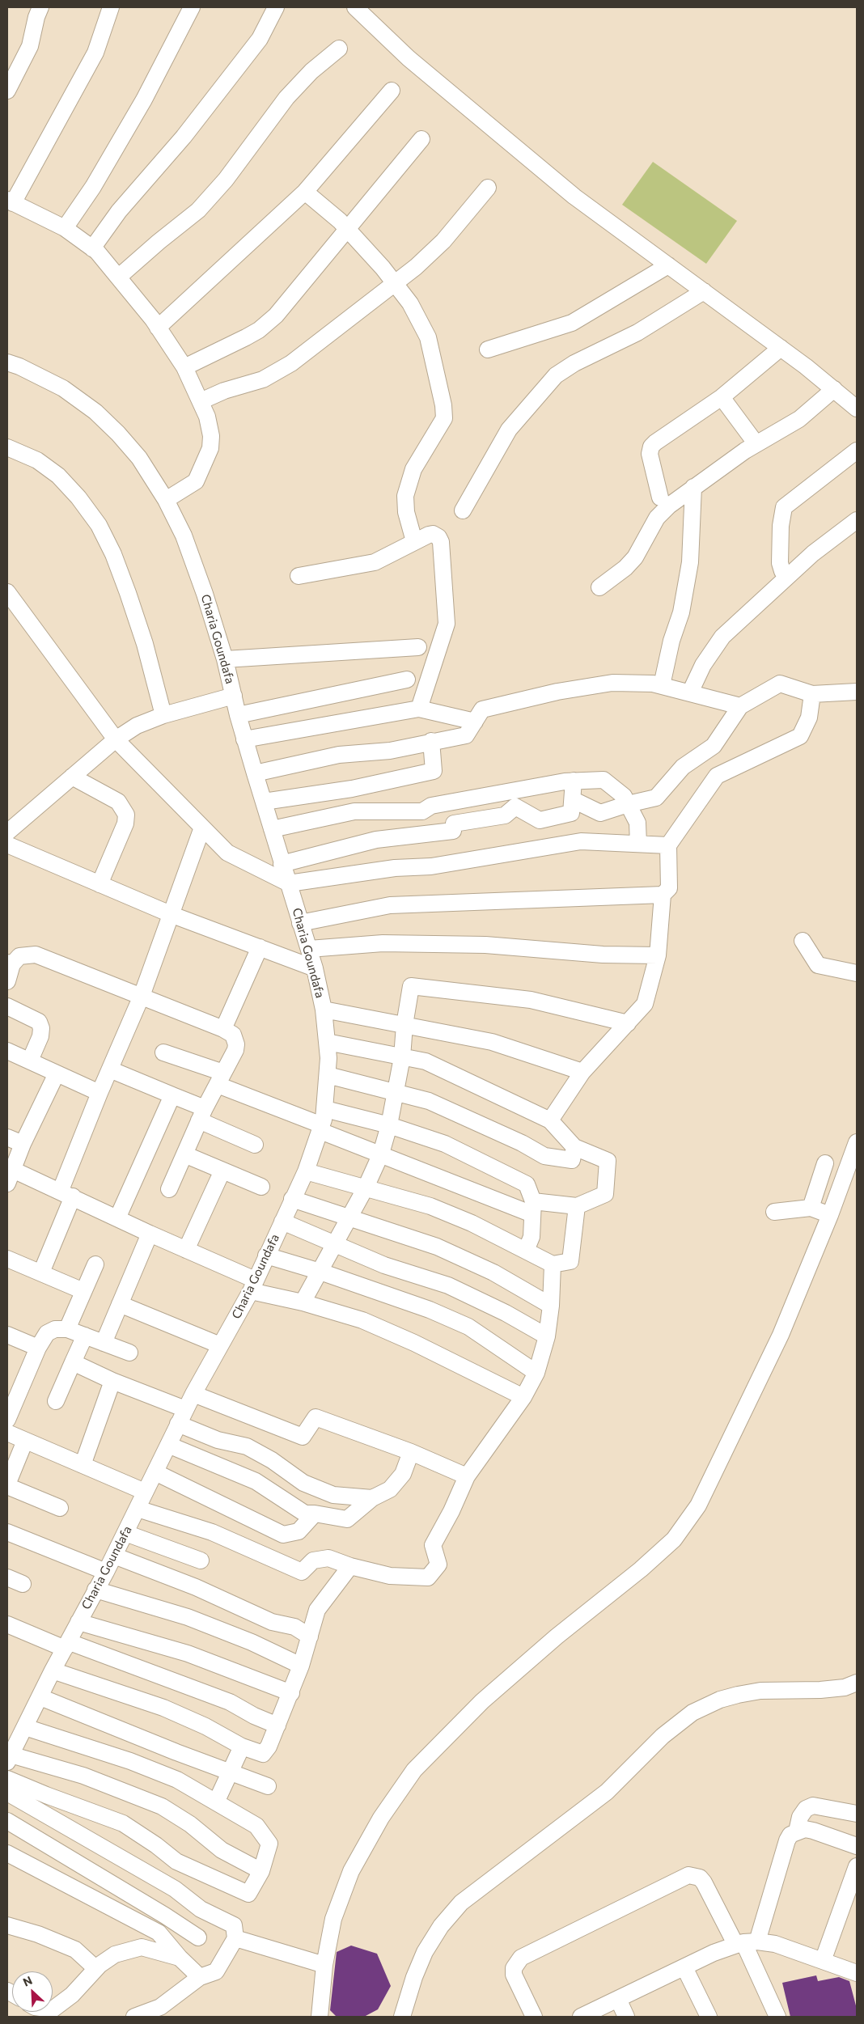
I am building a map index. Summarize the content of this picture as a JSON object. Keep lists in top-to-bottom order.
{
  "streets": {
    "street": ["Charia Goundafa"]
  },
  "north": "top left"
}
